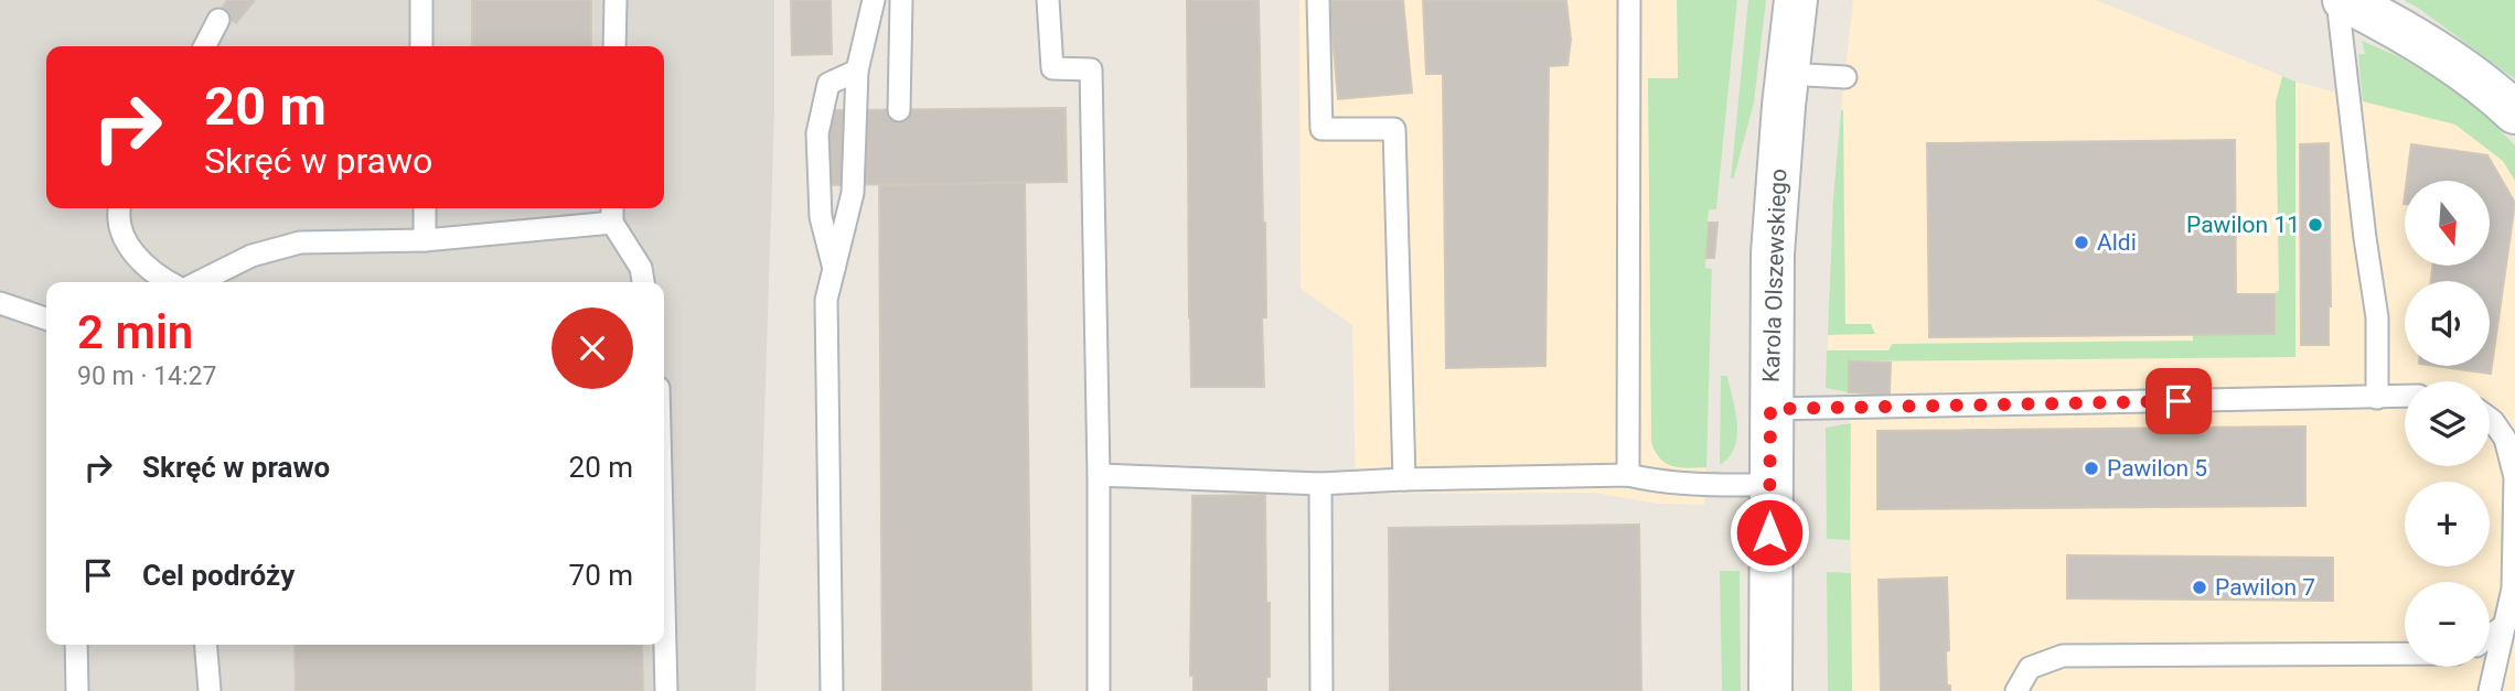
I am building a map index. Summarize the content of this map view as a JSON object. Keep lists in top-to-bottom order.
{
  "streets": {
    "street": ["Karola Olszewskiego"]
  },
  "places": [
    "Pawilon 11",
    "Aldi",
    "Pawilon 5",
    "Pawilon 7"
  ],
  "north": "bottom",
  "page": {
    "turn": ["20 m", "Skręć w prawo"],
    "map_buttons": ["+", "−"],
    "heading": ["2 min", "90 m · 14:27"],
    "list": [
      {
        "name": "Skręć w prawo",
        "value": "20 m"
      },
      {
        "name": "Cel podróży",
        "value": "70 m"
      }
    ]
  }
}
